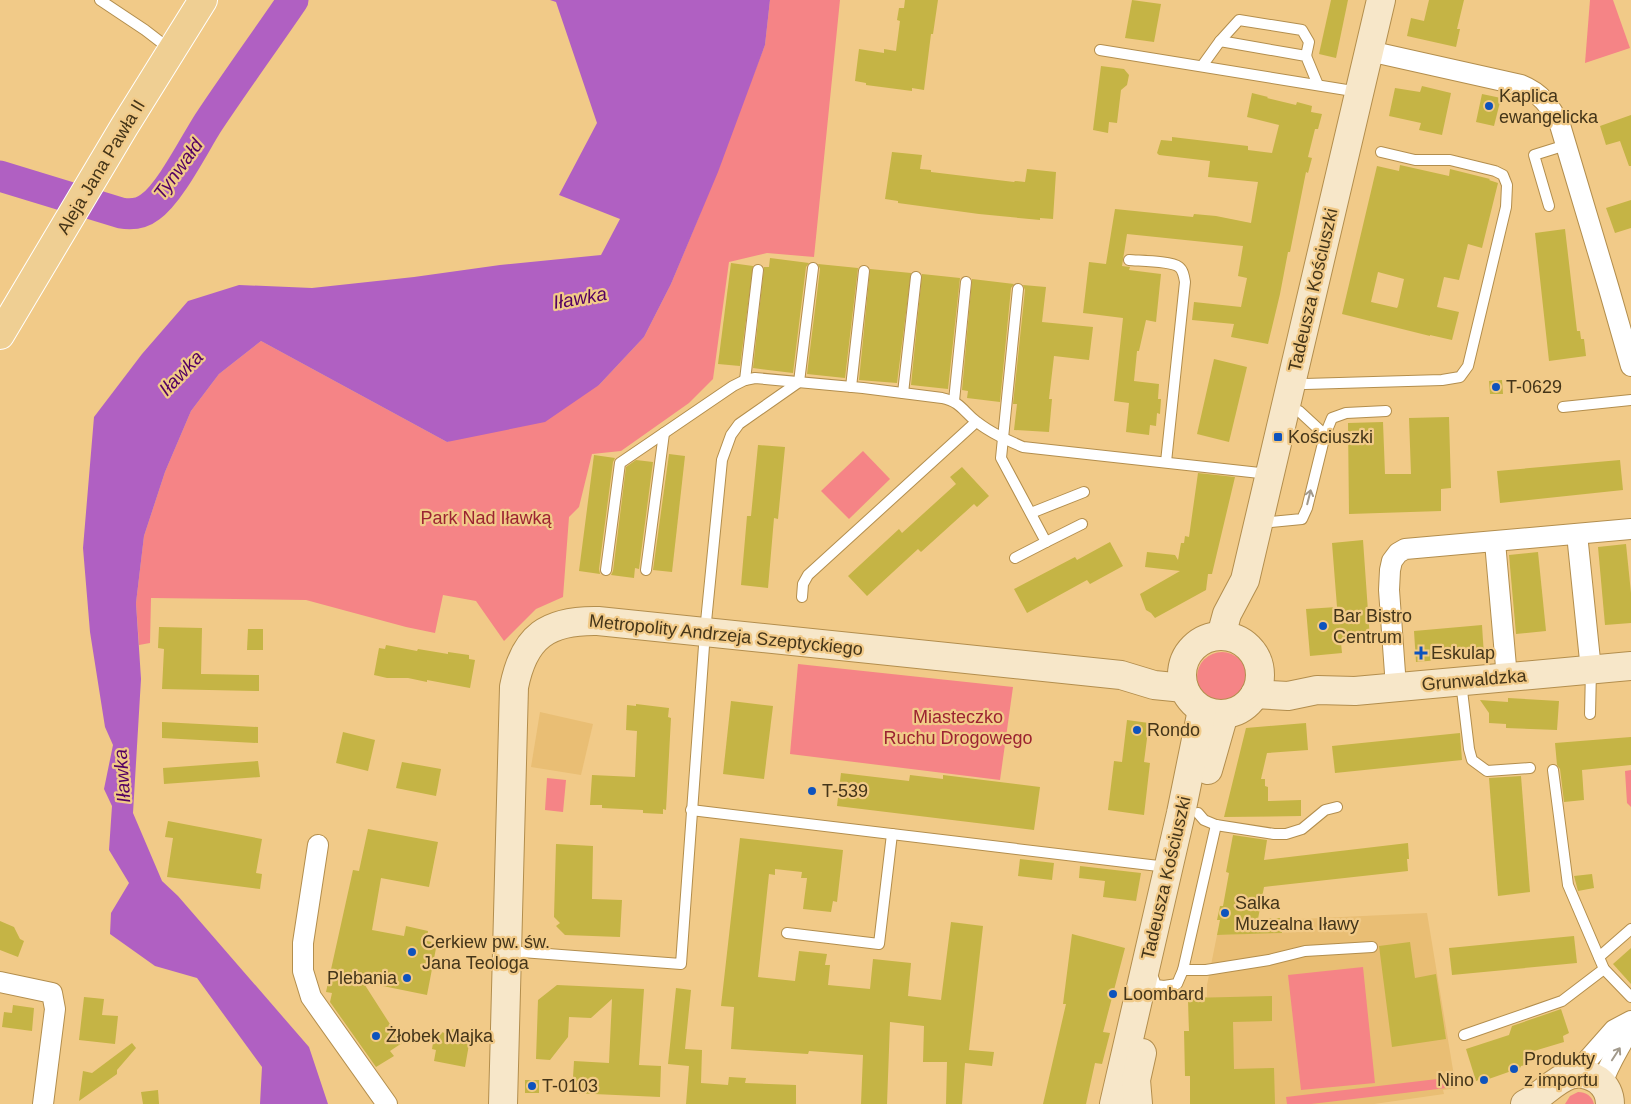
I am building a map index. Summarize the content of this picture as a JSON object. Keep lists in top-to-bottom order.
{
  "streets": {
    "main road": [
      "Aleja Jana Pawła II",
      "Tadeusza Kościuszki",
      "Metropolity Andrzeja Szeptyckiego",
      "Grunwaldzka"
    ]
  },
  "crossings": [
    ["Tadeusza Kościuszki", "Metropolity Andrzeja Szeptyckiego"],
    ["Tadeusza Kościuszki", "Grunwaldzka"],
    ["Metropolity Andrzeja Szeptyckiego", "Grunwaldzka"]
  ],
  "water": ["Tynwałd", "Iławka"],
  "parks": ["Park Nad Iławką", "Miasteczko Ruchu Drogowego"],
  "places": {
    "other": [
      "Kaplica ewangelicka",
      "T-0629",
      "Bar Bistro Centrum",
      "Rondo",
      "T-539",
      "Salka Muzealna Iławy",
      "Cerkiew pw. św. Jana Teologa",
      "Plebania",
      "Loombard",
      "Żłobek Majka",
      "Produkty z importu",
      "Nino",
      "T-0103"
    ],
    "transit": ["Kościuszki"],
    "health": ["Eskulap"]
  }
}
